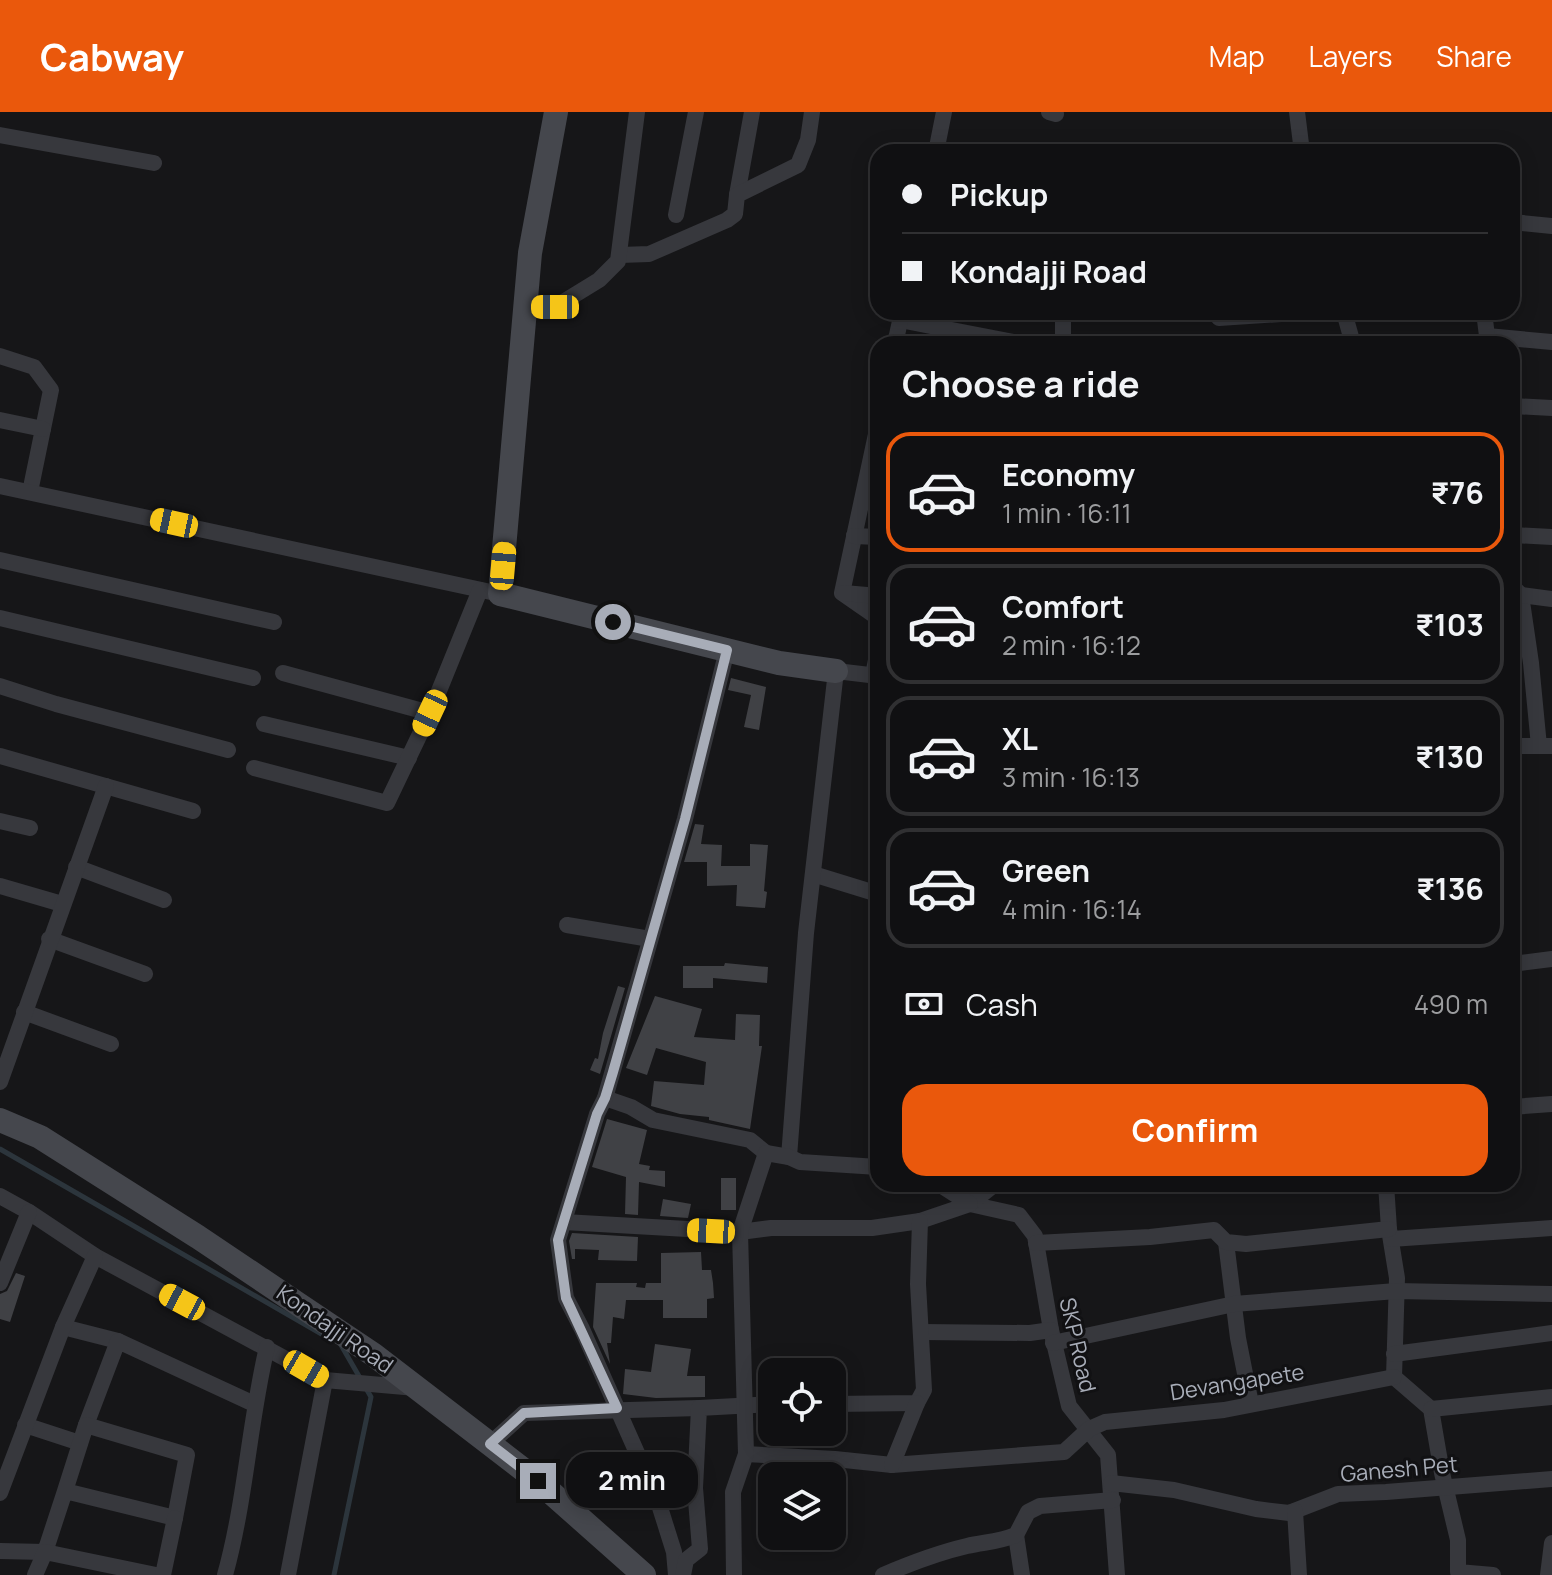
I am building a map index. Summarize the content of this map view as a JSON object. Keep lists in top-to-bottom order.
{
  "streets": {
    "street": [
      "Kondajji Road",
      "SKP Road",
      "Devangapete",
      "Ganesh Pet"
    ]
  },
  "crossings": [
    ["SKP Road", "Devangapete"],
    ["SKP Road", "Ganesh Pet"]
  ],
  "page": {
    "header": "Cabway",
    "nav": ["Map", "Layers", "Share"],
    "banner": ["Pickup", "Kondajji Road"],
    "heading": "Choose a ride",
    "list": [
      {
        "name": "Economy",
        "note": "1 min · 16:11",
        "value": "₹76"
      },
      {
        "name": "Comfort",
        "note": "2 min · 16:12",
        "value": "₹103"
      },
      {
        "name": "XL",
        "note": "3 min · 16:13",
        "value": "₹130"
      },
      {
        "name": "Green",
        "note": "4 min · 16:14",
        "value": "₹136"
      }
    ],
    "pay": ["Cash", "490 m"],
    "buttons": "Confirm",
    "bubble": "2 min"
  }
}
